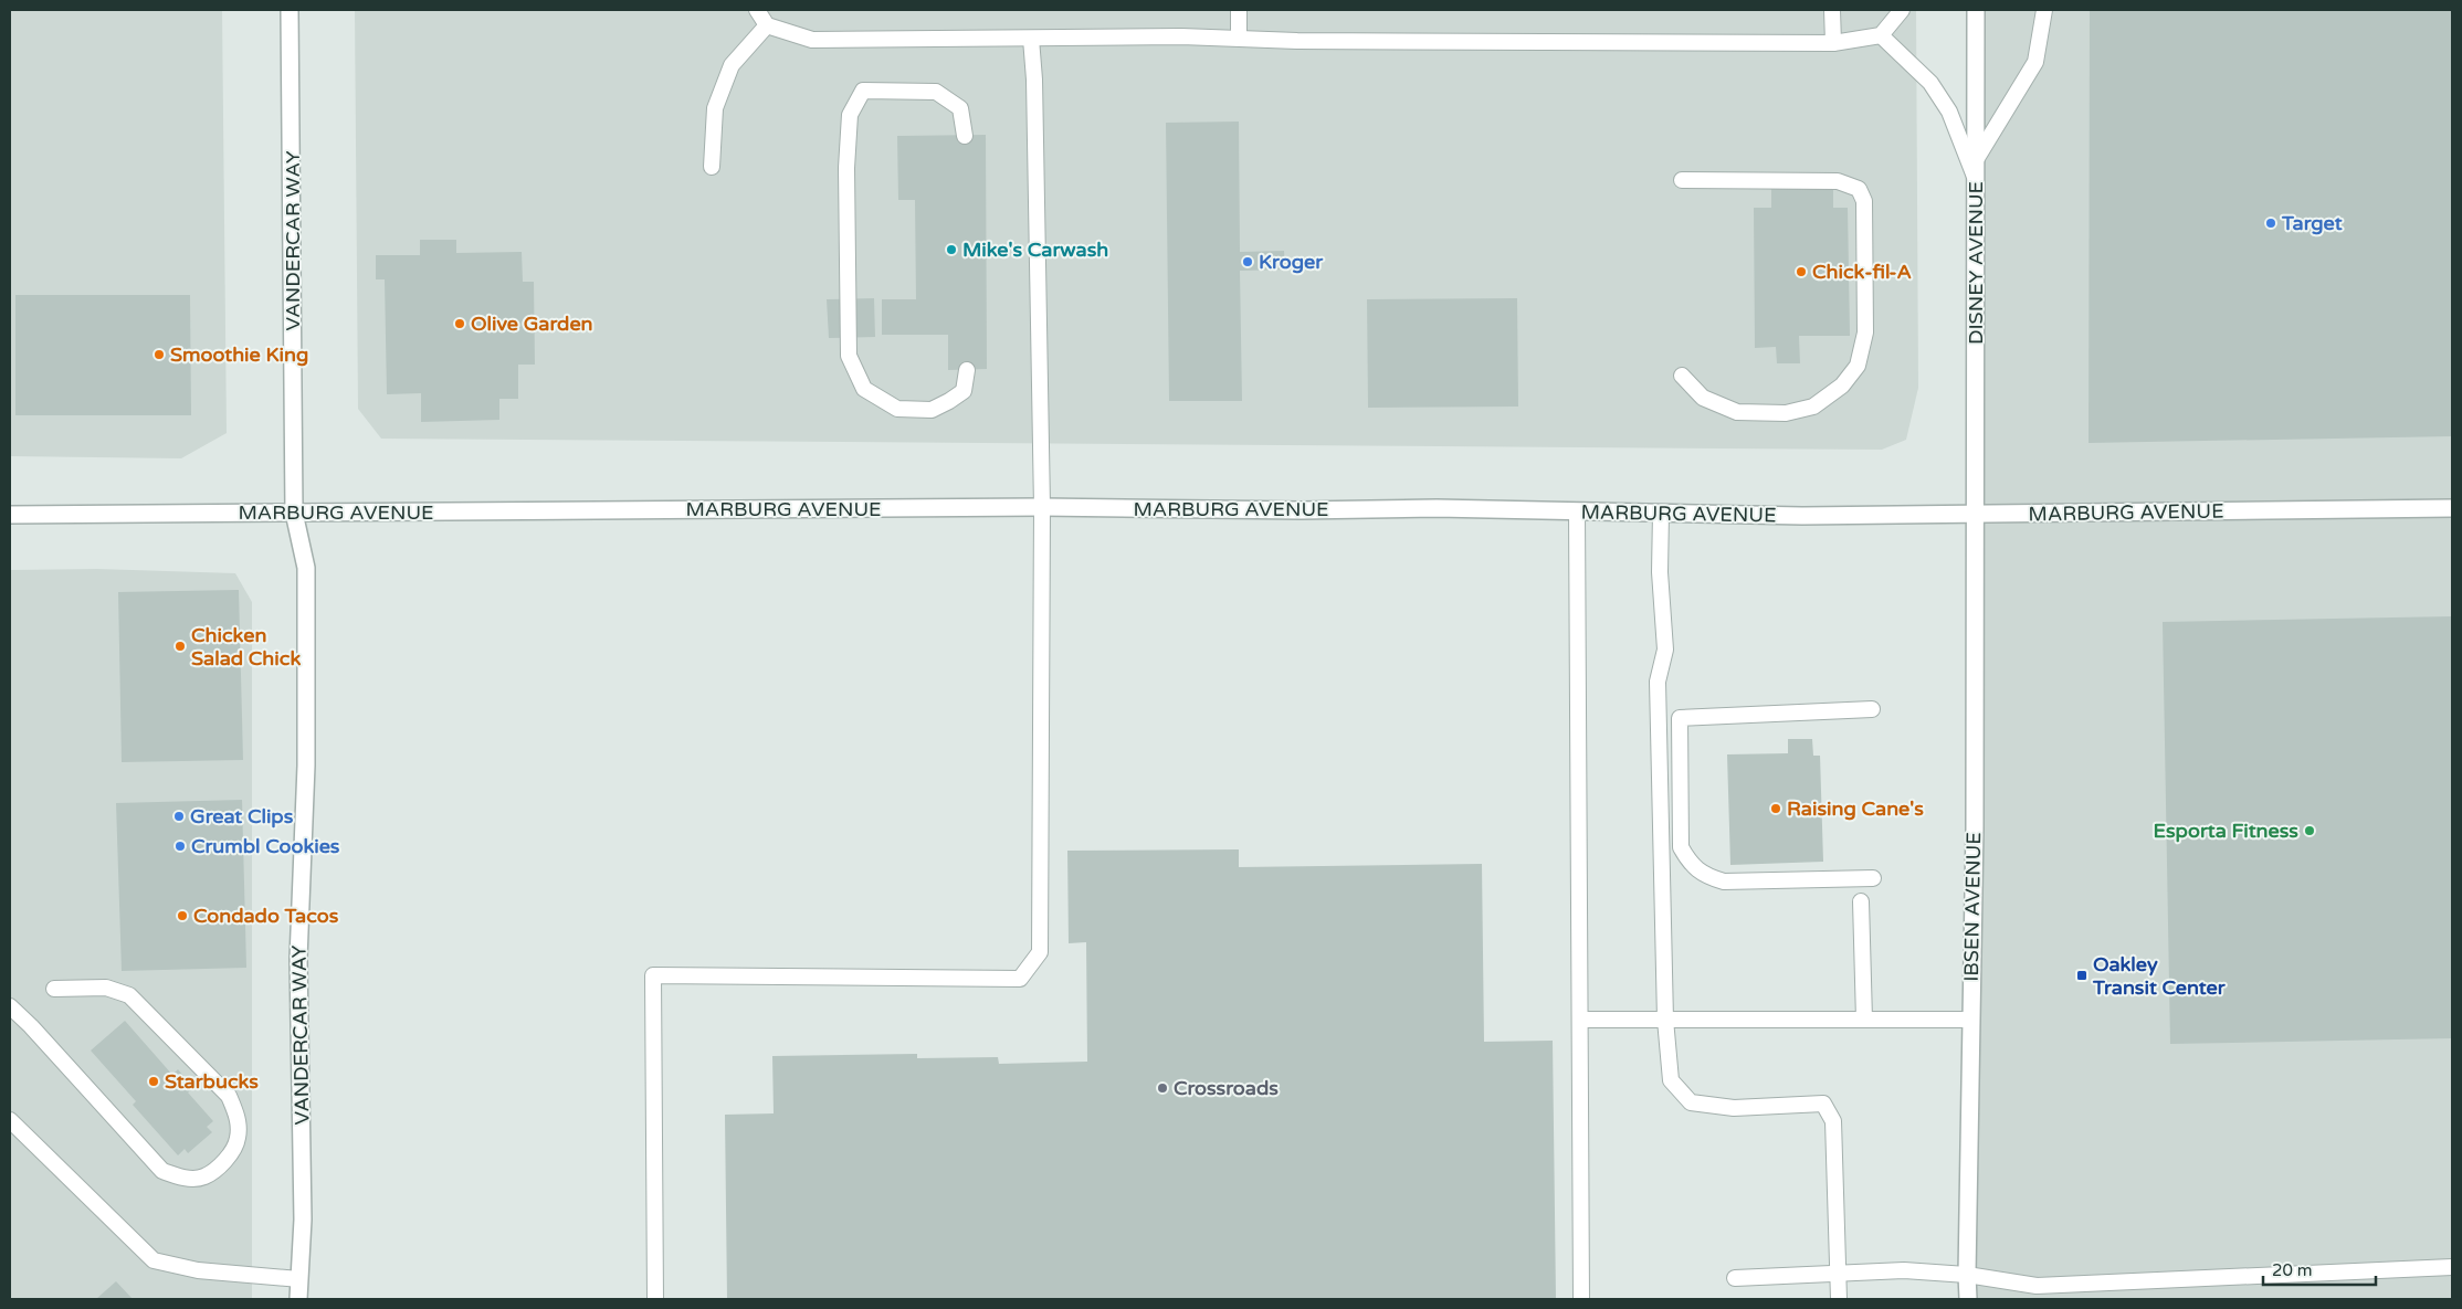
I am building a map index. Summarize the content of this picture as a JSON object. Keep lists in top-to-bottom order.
{
  "streets": {
    "street": [
      "VANDERCAR WAY",
      "DISNEY AVENUE",
      "MARBURG AVENUE",
      "IBSEN AVENUE"
    ]
  },
  "crossings": [
    ["VANDERCAR WAY", "MARBURG AVENUE"],
    ["DISNEY AVENUE", "MARBURG AVENUE"],
    ["DISNEY AVENUE", "IBSEN AVENUE"],
    ["MARBURG AVENUE", "IBSEN AVENUE"]
  ],
  "places": {
    "other": [
      "Target",
      "Mike's Carwash",
      "Kroger",
      "Chick-fil-A",
      "Olive Garden",
      "Smoothie King",
      "Chicken Salad Chick",
      "Raising Cane's",
      "Great Clips",
      "Esporta Fitness",
      "Crumbl Cookies",
      "Condado Tacos",
      "Starbucks",
      "Crossroads"
    ],
    "transit": ["Oakley Transit Center"]
  },
  "scale_bar": "20 m"
}
